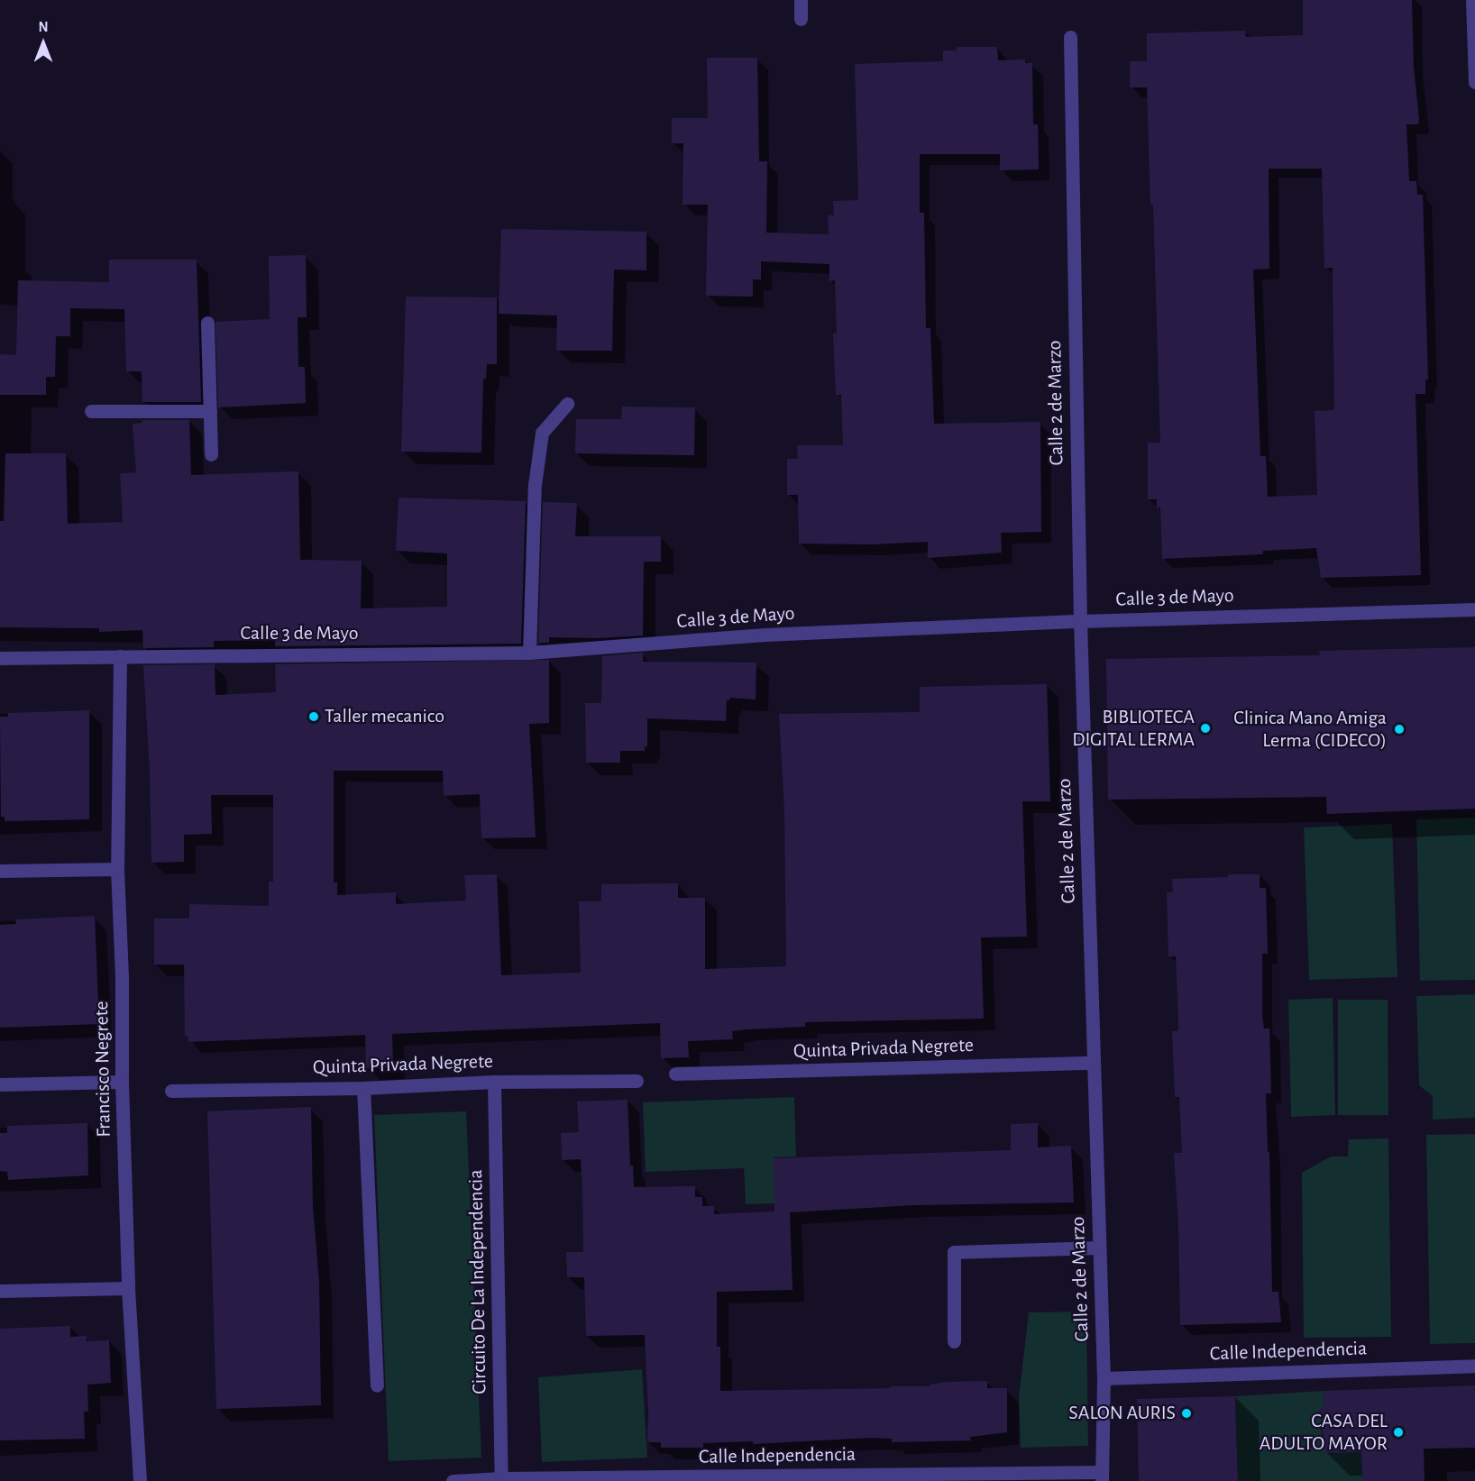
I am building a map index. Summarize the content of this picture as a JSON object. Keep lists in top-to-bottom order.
{
  "streets": {
    "street": [
      "Calle 2 de Marzo",
      "Calle 3 de Mayo",
      "Quinta Privada Negrete",
      "Francisco Negrete",
      "Circuito De La Independencia",
      "Calle Independencia"
    ]
  },
  "crossings": [
    ["Calle 2 de Marzo", "Calle 3 de Mayo"],
    ["Calle 2 de Marzo", "Quinta Privada Negrete"],
    ["Calle 2 de Marzo", "Calle Independencia"],
    ["Calle 3 de Mayo", "Francisco Negrete"],
    ["Quinta Privada Negrete", "Circuito De La Independencia"],
    ["Circuito De La Independencia", "Calle Independencia"]
  ],
  "places": [
    "Taller mecanico",
    "BIBLIOTECA DIGITAL LERMA",
    "Clinica Mano Amiga Lerma (CIDECO)",
    "SALON AURIS",
    "CASA DEL ADULTO MAYOR"
  ],
  "north": "top"
}
